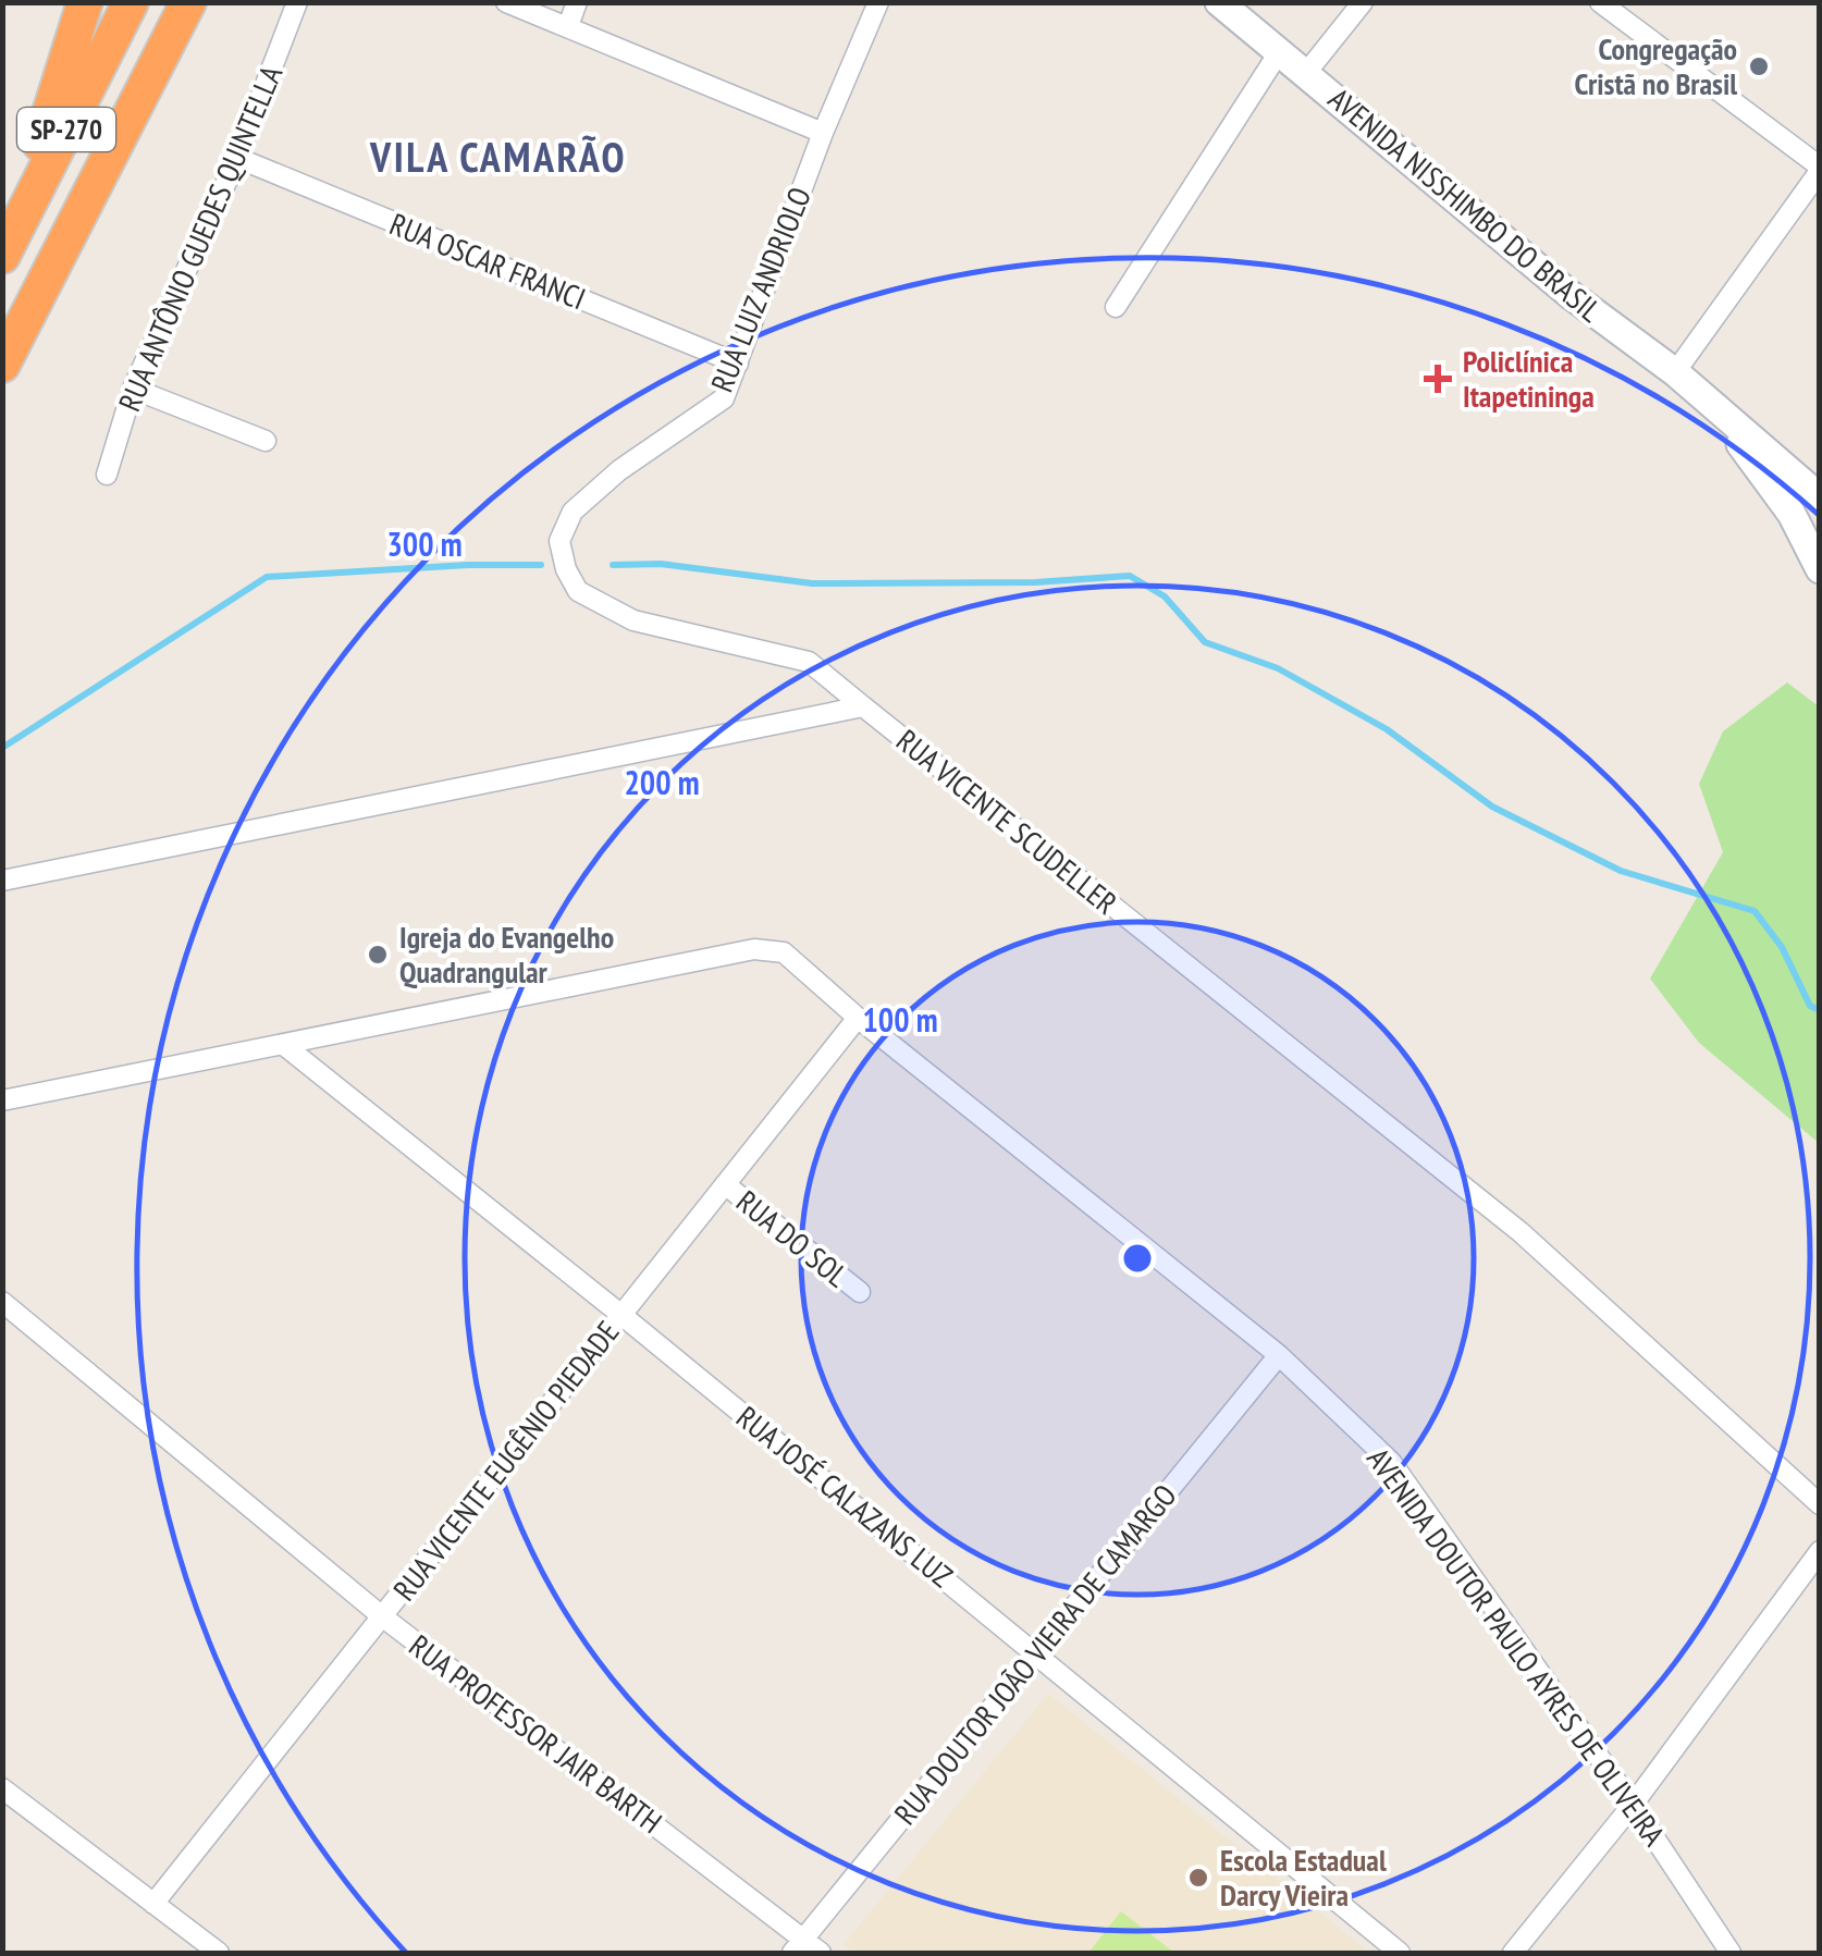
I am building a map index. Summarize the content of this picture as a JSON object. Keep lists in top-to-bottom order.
{
  "streets": {
    "highway": ["SP-270"],
    "main road": ["AVENIDA NISSHIMBO DO BRASIL"],
    "street": [
      "RUA ANTÔNIO GUEDES QUINTELLA",
      "RUA OSCAR FRANCI",
      "RUA LUIZ ANDRIOLO",
      "RUA VICENTE SCUDELLER",
      "RUA DO SOL",
      "RUA VICENTE EUGÊNIO PIEDADE",
      "RUA JOSÉ CALAZANS LUZ",
      "AVENIDA DOUTOR PAULO AYRES DE OLIVEIRA",
      "RUA DOUTOR JOÃO VIEIRA DE CAMARGO",
      "RUA PROFESSOR JAIR BARTH"
    ]
  },
  "crossings": [
    ["RUA ANTÔNIO GUEDES QUINTELLA", "RUA OSCAR FRANCI"],
    ["RUA OSCAR FRANCI", "RUA LUIZ ANDRIOLO"],
    ["RUA LUIZ ANDRIOLO", "RUA VICENTE SCUDELLER"],
    ["RUA DO SOL", "RUA VICENTE EUGÊNIO PIEDADE"],
    ["RUA VICENTE EUGÊNIO PIEDADE", "RUA JOSÉ CALAZANS LUZ"],
    ["RUA VICENTE EUGÊNIO PIEDADE", "AVENIDA DOUTOR PAULO AYRES DE OLIVEIRA"],
    ["RUA VICENTE EUGÊNIO PIEDADE", "RUA PROFESSOR JAIR BARTH"],
    ["RUA JOSÉ CALAZANS LUZ", "AVENIDA DOUTOR PAULO AYRES DE OLIVEIRA"],
    ["RUA JOSÉ CALAZANS LUZ", "RUA DOUTOR JOÃO VIEIRA DE CAMARGO"],
    ["AVENIDA DOUTOR PAULO AYRES DE OLIVEIRA", "RUA DOUTOR JOÃO VIEIRA DE CAMARGO"],
    ["RUA DOUTOR JOÃO VIEIRA DE CAMARGO", "RUA PROFESSOR JAIR BARTH"]
  ],
  "districts": ["VILA CAMARÃO"],
  "places": {
    "other": ["Congregação Cristã no Brasil", "Igreja do Evangelho Quadrangular", "Escola Estadual Darcy Vieira"],
    "health": ["Policlínica Itapetininga"]
  },
  "rings": ["300 m", "200 m", "100 m"]
}
